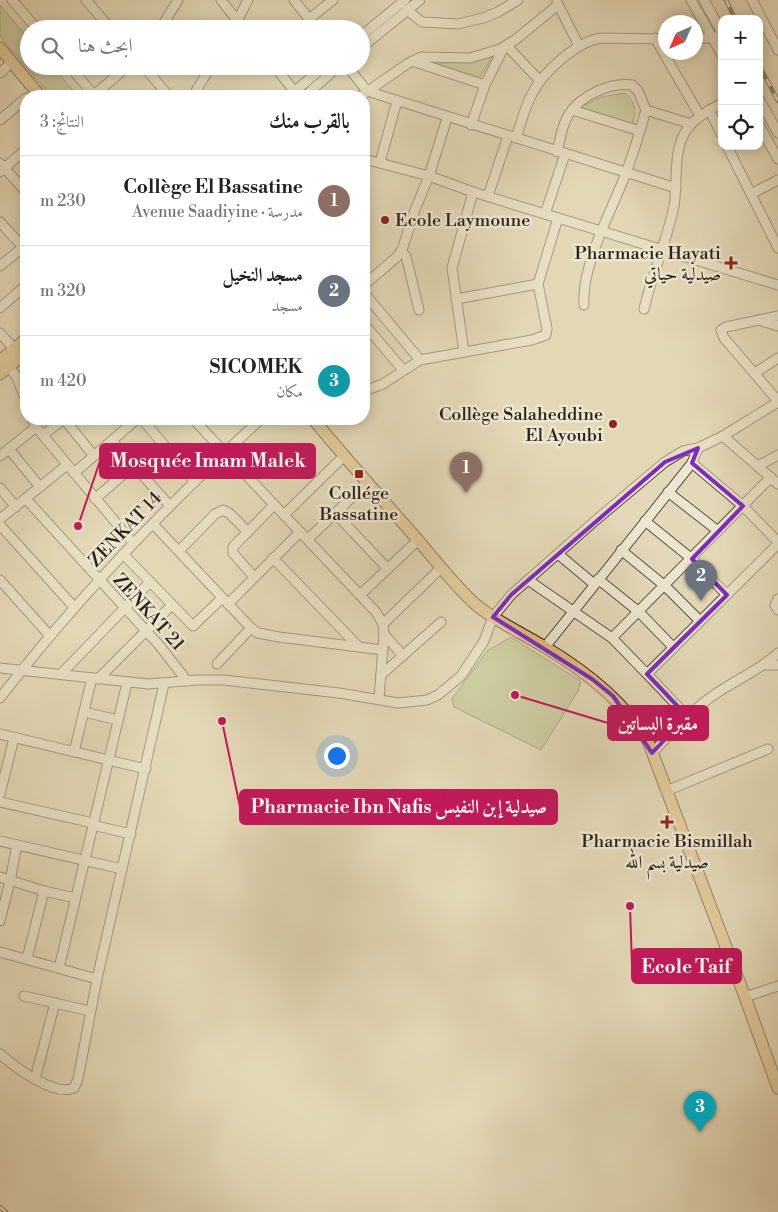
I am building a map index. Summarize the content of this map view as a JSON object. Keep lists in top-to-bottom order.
{
  "streets": {
    "street": ["ZENKAT 14", "ZENKAT 21"]
  },
  "crossings": [
    ["ZENKAT 14", "ZENKAT 21"]
  ],
  "places": {
    "other": [
      "Ecole Laymoune",
      "Collège Salaheddine El Ayoubi",
      "Mosquée Imam Malek",
      "مقبرة البساتين",
      "Pharmacie Ibn Nafis صيدلية إبن النفيس",
      "Ecole Taif"
    ],
    "health": ["Pharmacie Hayati صيدلية حياتي", "Pharmacie Bismillah صيدلية بسم الله"],
    "transit": ["Collége Bassatine"]
  },
  "north": "bottom left",
  "page": {
    "map_buttons": ["+", "−"],
    "search": "ابحث هنا",
    "heading": ["بالقرب منك", "النتائج: 3"],
    "list": [
      {
        "mark": "1",
        "name": "Collège El Bassatine",
        "note": "مدرسة · Avenue Saadiyine",
        "value": "230 m"
      },
      {
        "mark": "2",
        "name": "مسجد النخيل",
        "note": "مسجد",
        "value": "320 m"
      },
      {
        "mark": "3",
        "name": "SICOMEK",
        "note": "مكان",
        "value": "420 m"
      }
    ],
    "pins": ["1", "2", "3"]
  }
}
